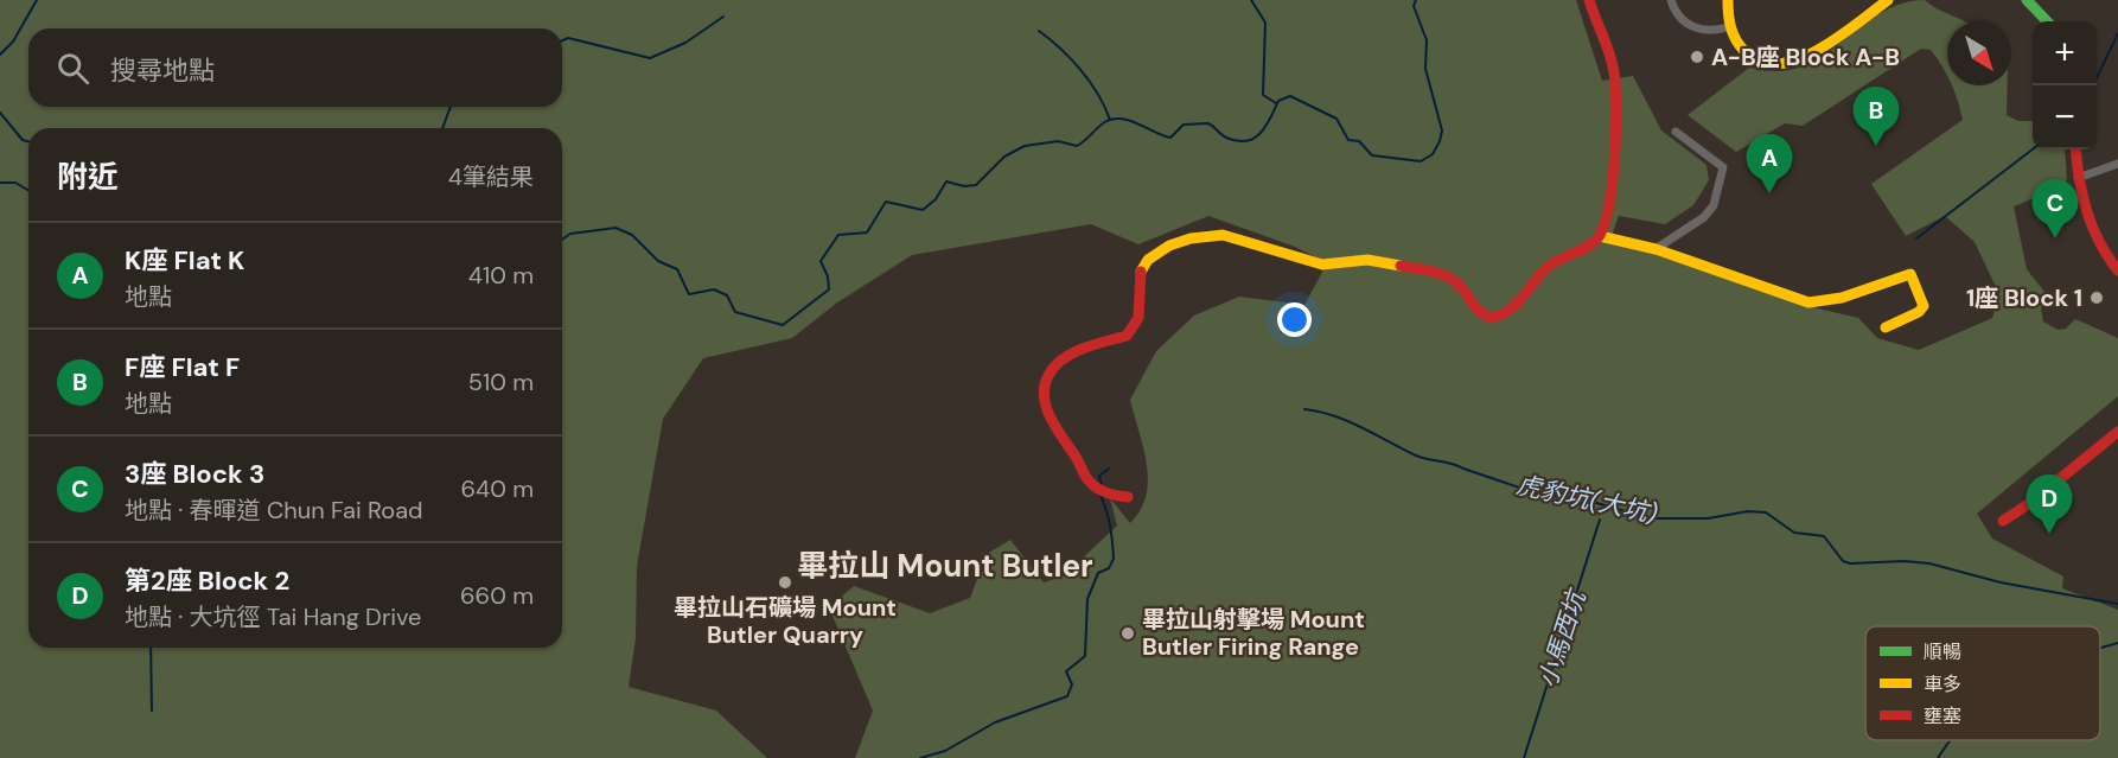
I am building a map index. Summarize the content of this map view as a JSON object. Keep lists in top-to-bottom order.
{
  "districts": ["畢拉山 Mount Butler"],
  "water": ["虎豹坑(大坑)", "小馬西坑"],
  "places": [
    "A-B座 Block A-B",
    "1座 Block 1",
    "畢拉山石礦場 Mount Butler Quarry",
    "畢拉山射擊場 Mount Butler Firing Range"
  ],
  "legend": ["順暢", "車多", "壅塞"],
  "north": "bottom right",
  "page": {
    "map_buttons": ["+", "−"],
    "search": "搜尋地點",
    "pins": [
      "B",
      "A",
      "C",
      "D"
    ],
    "heading": ["附近", "4筆結果"],
    "list": [
      {
        "mark": "A",
        "name": "K座 Flat K",
        "note": "地點",
        "value": "410 m"
      },
      {
        "mark": "B",
        "name": "F座 Flat F",
        "note": "地點",
        "value": "510 m"
      },
      {
        "mark": "C",
        "name": "3座 Block 3",
        "note": "地點 · 春暉道 Chun Fai Road",
        "value": "640 m"
      },
      {
        "mark": "D",
        "name": "第2座 Block 2",
        "note": "地點 · 大坑徑 Tai Hang Drive",
        "value": "660 m"
      }
    ]
  }
}
